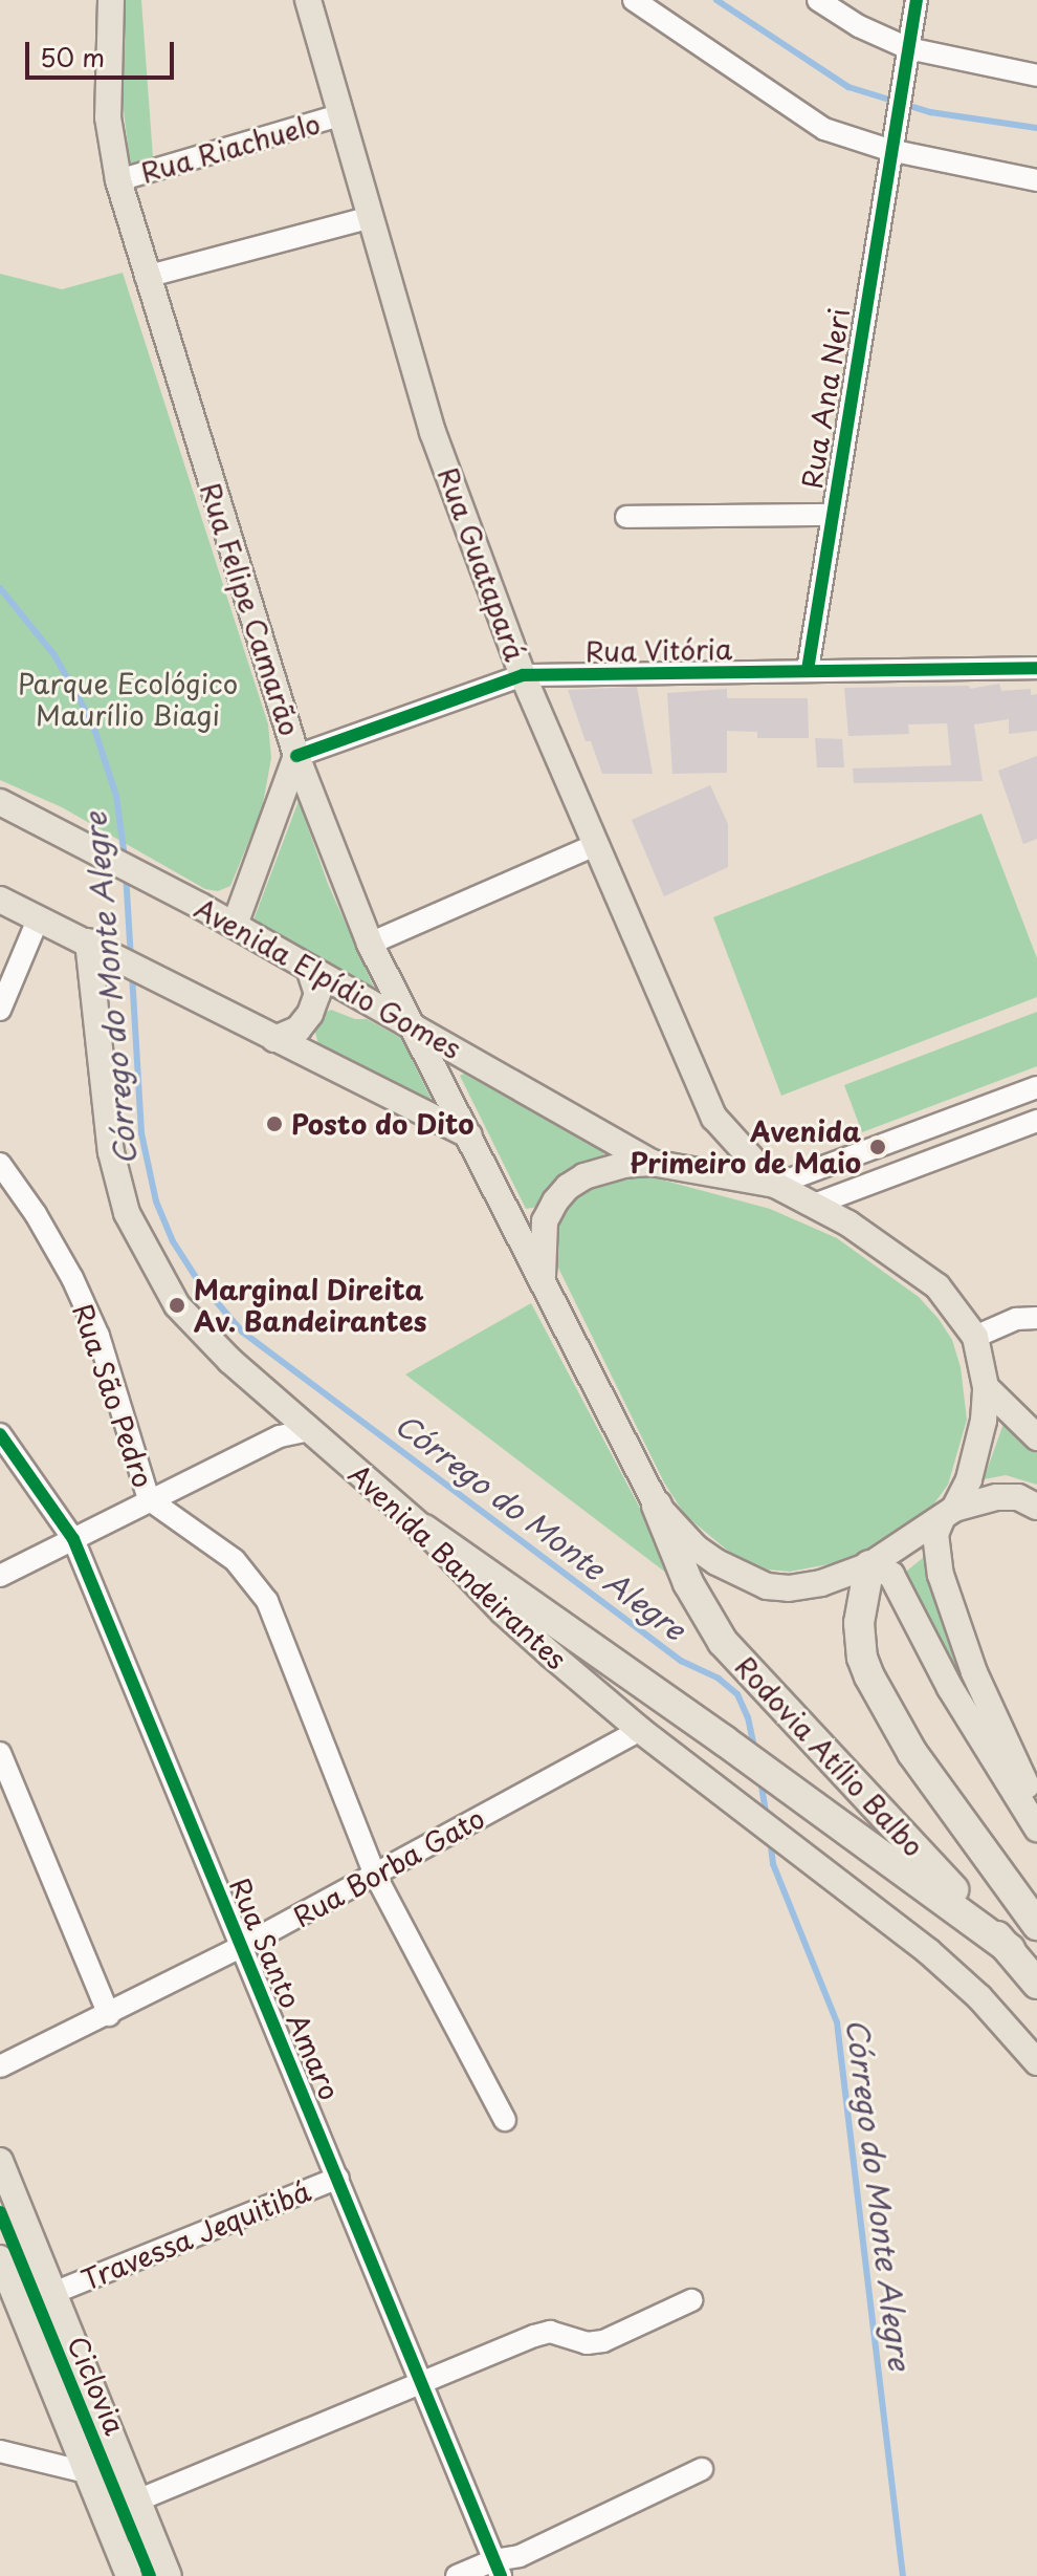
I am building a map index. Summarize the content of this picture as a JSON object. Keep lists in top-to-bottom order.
{
  "streets": {
    "highway": ["Rodovia Atílio Balbo"],
    "main road": [
      "Rua Guatapará",
      "Rua Felipe Camarão",
      "Avenida Elpídio Gomes",
      "Avenida Bandeirantes"
    ],
    "street": [
      "Rua Riachuelo",
      "Rua Ana Neri",
      "Rua Vitória",
      "Rua São Pedro",
      "Rua Borba Gato",
      "Rua Santo Amaro",
      "Travessa Jequitibá"
    ],
    "cycle path": ["Ciclovia"]
  },
  "crossings": [
    ["Rua Riachuelo", "Rua Guatapará"],
    ["Rua Riachuelo", "Rua Felipe Camarão"],
    ["Rua Ana Neri", "Rua Vitória"],
    ["Rua Guatapará", "Rua Vitória"],
    ["Rua Felipe Camarão", "Rua Vitória"],
    ["Rua Felipe Camarão", "Avenida Elpídio Gomes"],
    ["Rua São Pedro", "Rua Borba Gato"],
    ["Avenida Bandeirantes", "Rua Borba Gato"],
    ["Rua Borba Gato", "Rua Santo Amaro"],
    ["Rua Santo Amaro", "Travessa Jequitibá"]
  ],
  "water": ["Córrego do Monte Alegre"],
  "parks": ["Parque Ecológico Maurílio Biagi"],
  "places": ["Posto do Dito", "Avenida Primeiro de Maio", "Marginal Direita Av. Bandeirantes"],
  "scale_bar": "50 m"
}
